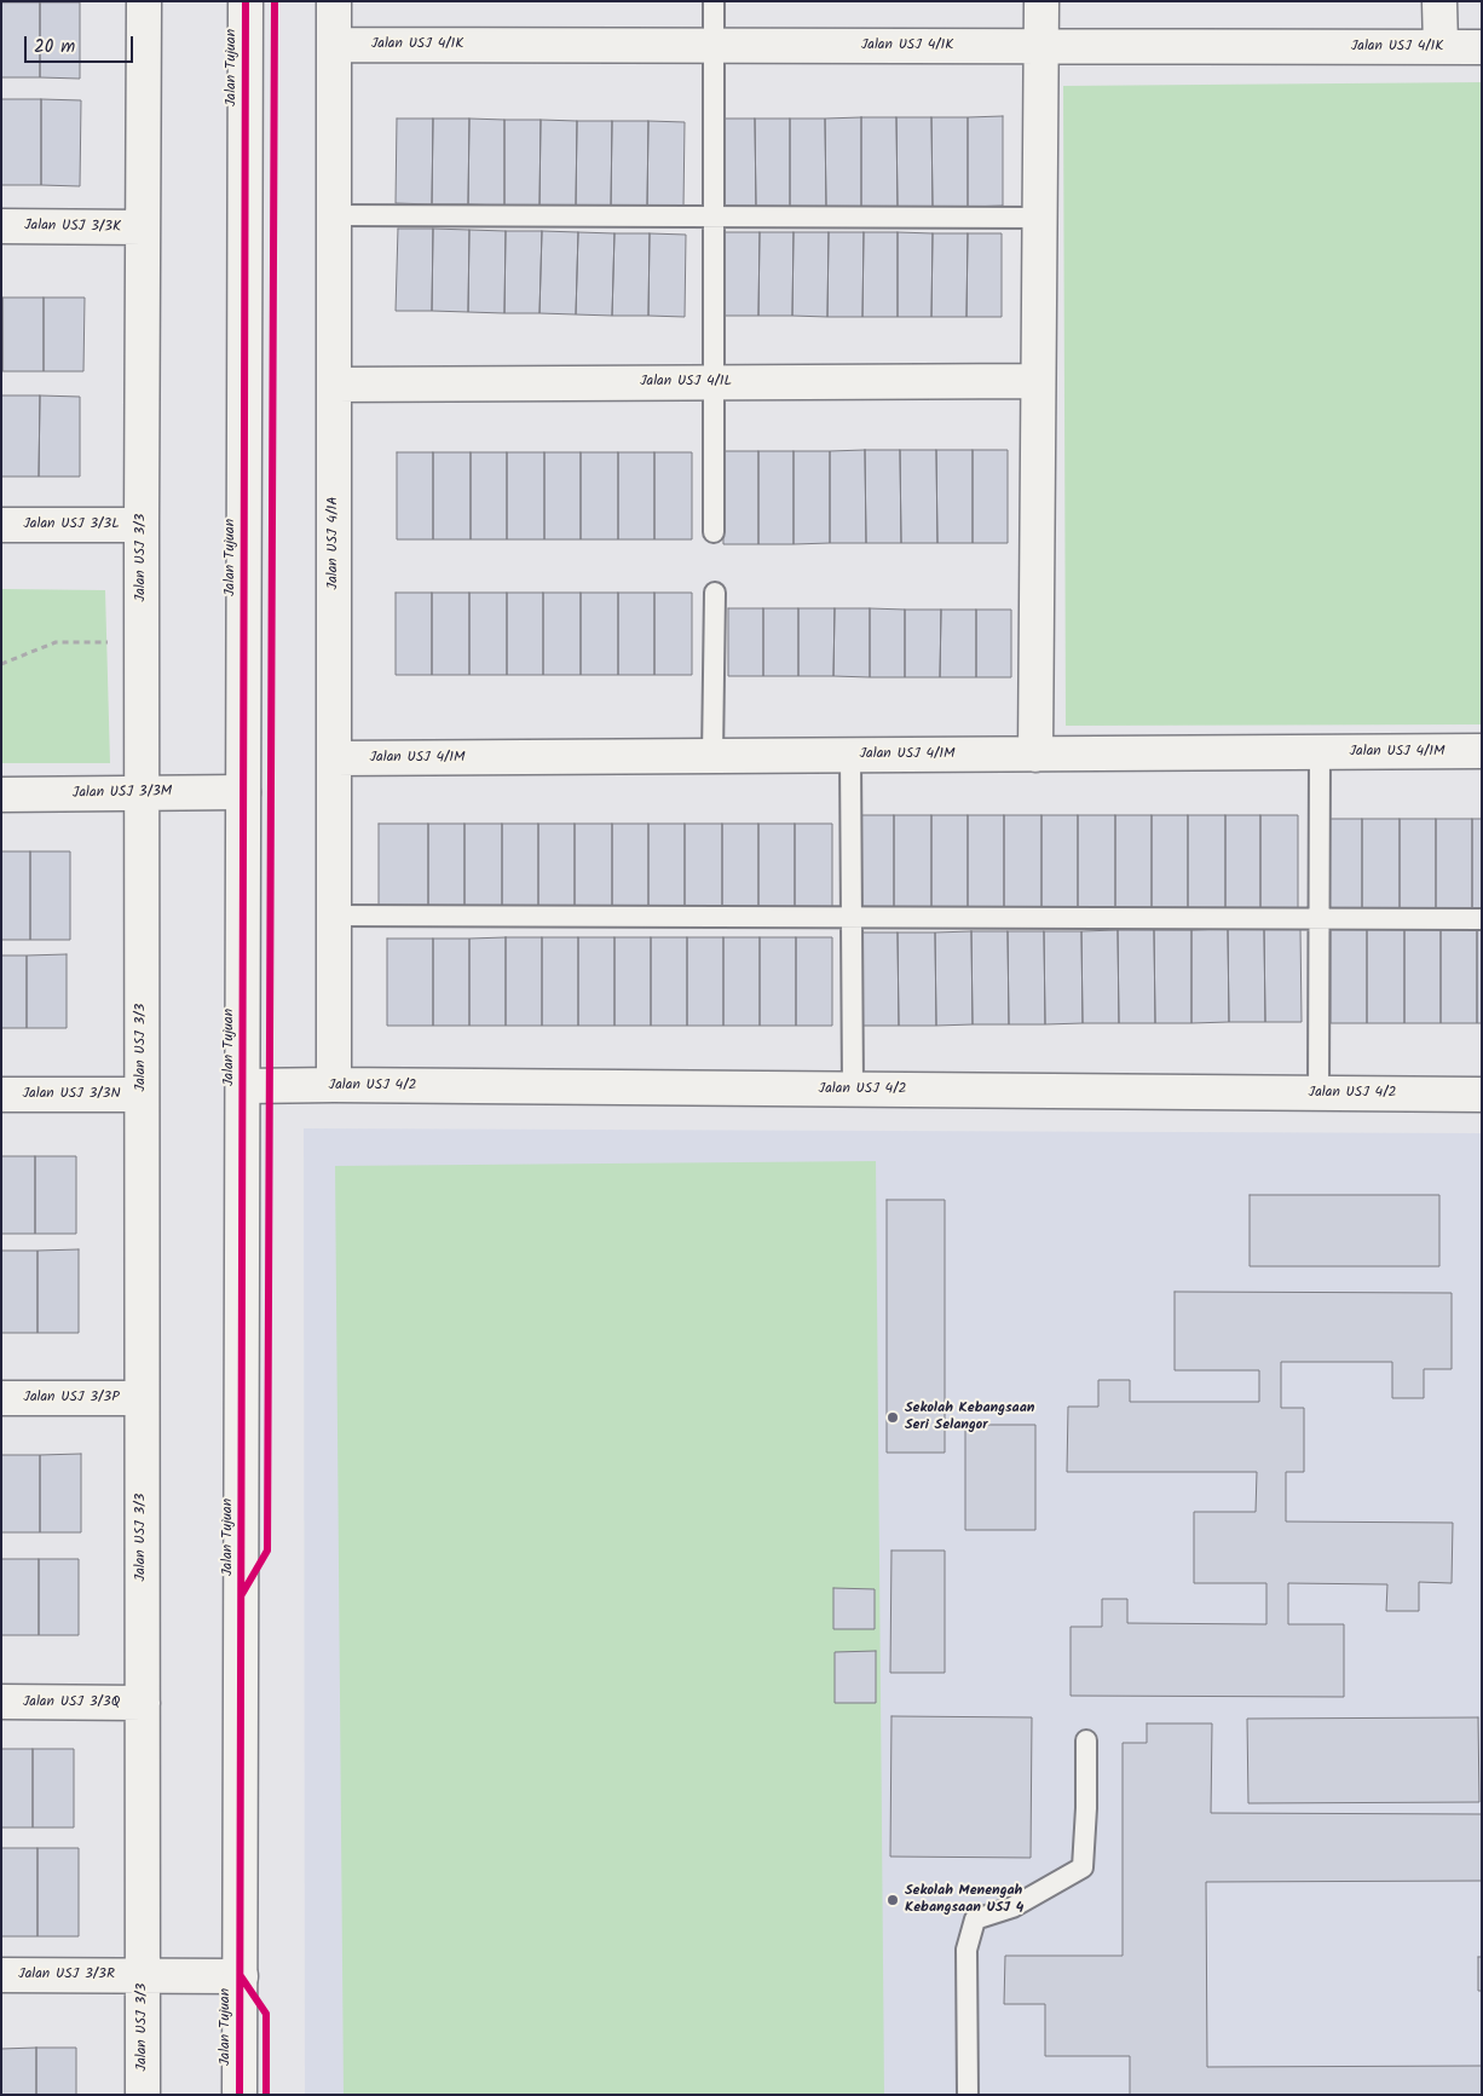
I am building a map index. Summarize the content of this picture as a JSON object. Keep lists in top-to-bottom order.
{
  "streets": {
    "street": [
      "Jalan USJ 4/1K",
      "Jalan Tujuan",
      "Jalan USJ 3/3K",
      "Jalan USJ 4/1L",
      "Jalan USJ 3/3L",
      "Jalan USJ 4/1A",
      "Jalan USJ 3/3",
      "Jalan USJ 4/1M",
      "Jalan USJ 3/3M",
      "Jalan USJ 4/2",
      "Jalan USJ 3/3N",
      "Jalan USJ 3/3P",
      "Jalan USJ 3/3Q",
      "Jalan USJ 3/3R"
    ]
  },
  "crossings": [
    ["Jalan USJ 4/1K", "Jalan USJ 4/1A"],
    ["Jalan Tujuan", "Jalan USJ 3/3M"],
    ["Jalan Tujuan", "Jalan USJ 4/2"],
    ["Jalan Tujuan", "Jalan USJ 3/3R"],
    ["Jalan USJ 3/3K", "Jalan USJ 3/3"],
    ["Jalan USJ 4/1L", "Jalan USJ 4/1A"],
    ["Jalan USJ 3/3L", "Jalan USJ 3/3"],
    ["Jalan USJ 4/1A", "Jalan USJ 4/1M"],
    ["Jalan USJ 4/1A", "Jalan USJ 4/2"],
    ["Jalan USJ 3/3", "Jalan USJ 3/3M"],
    ["Jalan USJ 3/3", "Jalan USJ 3/3N"],
    ["Jalan USJ 3/3", "Jalan USJ 3/3P"],
    ["Jalan USJ 3/3", "Jalan USJ 3/3Q"],
    ["Jalan USJ 3/3", "Jalan USJ 3/3R"]
  ],
  "places": ["Sekolah Kebangsaan Seri Selangor", "Sekolah Menengah Kebangsaan USJ 4"],
  "scale_bar": "20 m"
}
